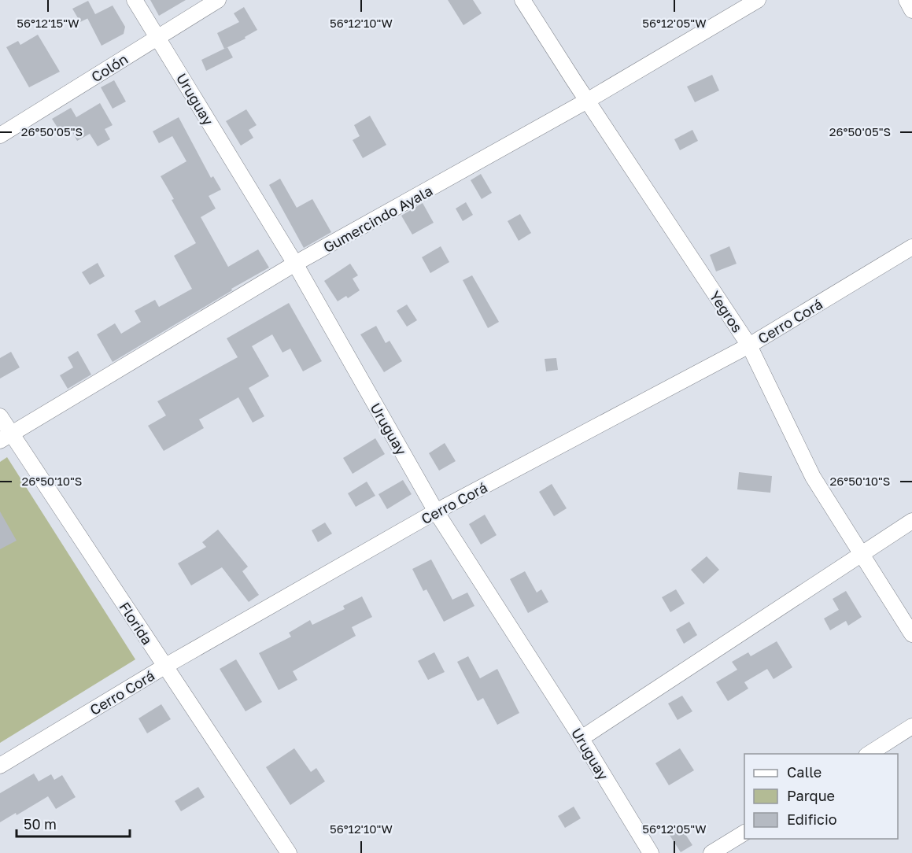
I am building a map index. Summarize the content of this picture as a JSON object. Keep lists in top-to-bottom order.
{
  "streets": {
    "street": [
      "Colón",
      "Uruguay",
      "Gumercindo Ayala",
      "Yegros",
      "Cerro Corá",
      "Florida"
    ]
  },
  "crossings": [
    ["Colón", "Uruguay"],
    ["Uruguay", "Gumercindo Ayala"],
    ["Uruguay", "Cerro Corá"],
    ["Gumercindo Ayala", "Yegros"],
    ["Gumercindo Ayala", "Florida"],
    ["Yegros", "Cerro Corá"],
    ["Cerro Corá", "Florida"]
  ],
  "legend": ["Calle", "Parque", "Edificio"],
  "scale_bar": "50 m",
  "coordinates": [
    "56°12'15\"W",
    "56°12'10\"W",
    "56°12'05\"W",
    "26°50'05\"S",
    "26°50'10\"S"
  ]
}
